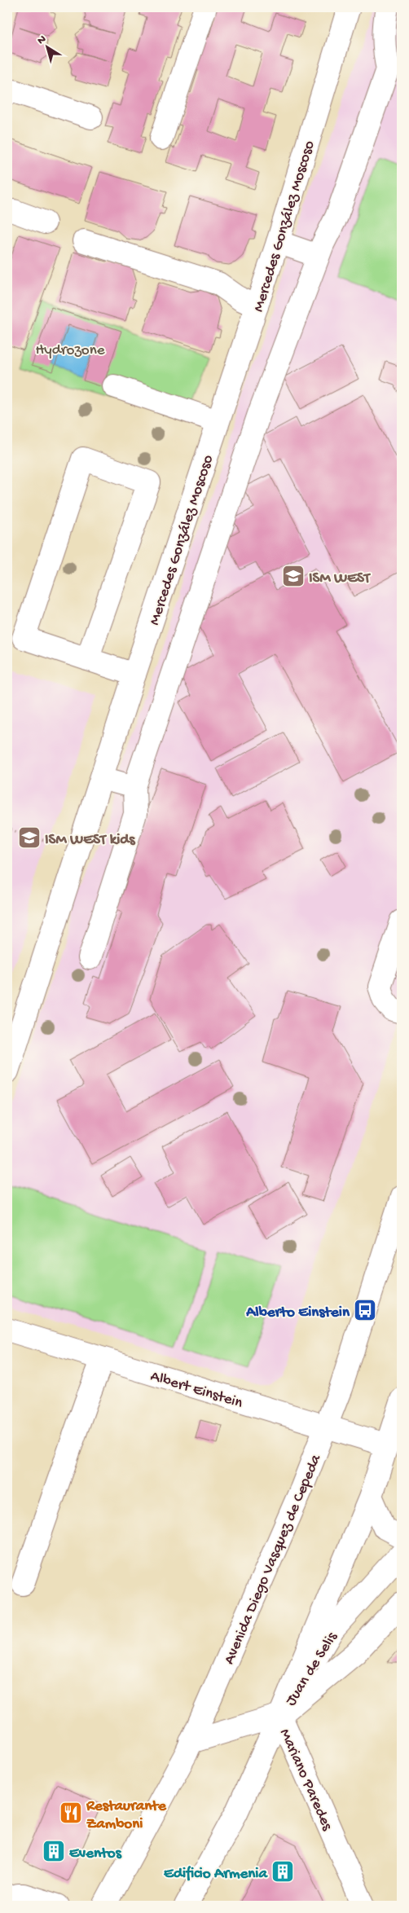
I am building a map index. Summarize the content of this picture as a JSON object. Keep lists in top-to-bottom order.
{
  "streets": {
    "main road": [
      "Mercedes González Moscoso",
      "Albert Einstein",
      "Avenida Diego Vasquez de Cepeda",
      "Juan de Selis",
      "Mariano Paredes"
    ]
  },
  "crossings": [
    ["Albert Einstein", "Avenida Diego Vasquez de Cepeda"],
    ["Avenida Diego Vasquez de Cepeda", "Mariano Paredes"],
    ["Juan de Selis", "Mariano Paredes"]
  ],
  "parks": ["Hydrozone"],
  "places": {
    "school or university": ["ISM WEST", "ISM WEST kids"],
    "bus stop": ["Alberto Einstein"],
    "restaurant": ["Restaurante Zamboni"],
    "building": ["Eventos", "Edificio Armenia"]
  },
  "north": "top left"
}
